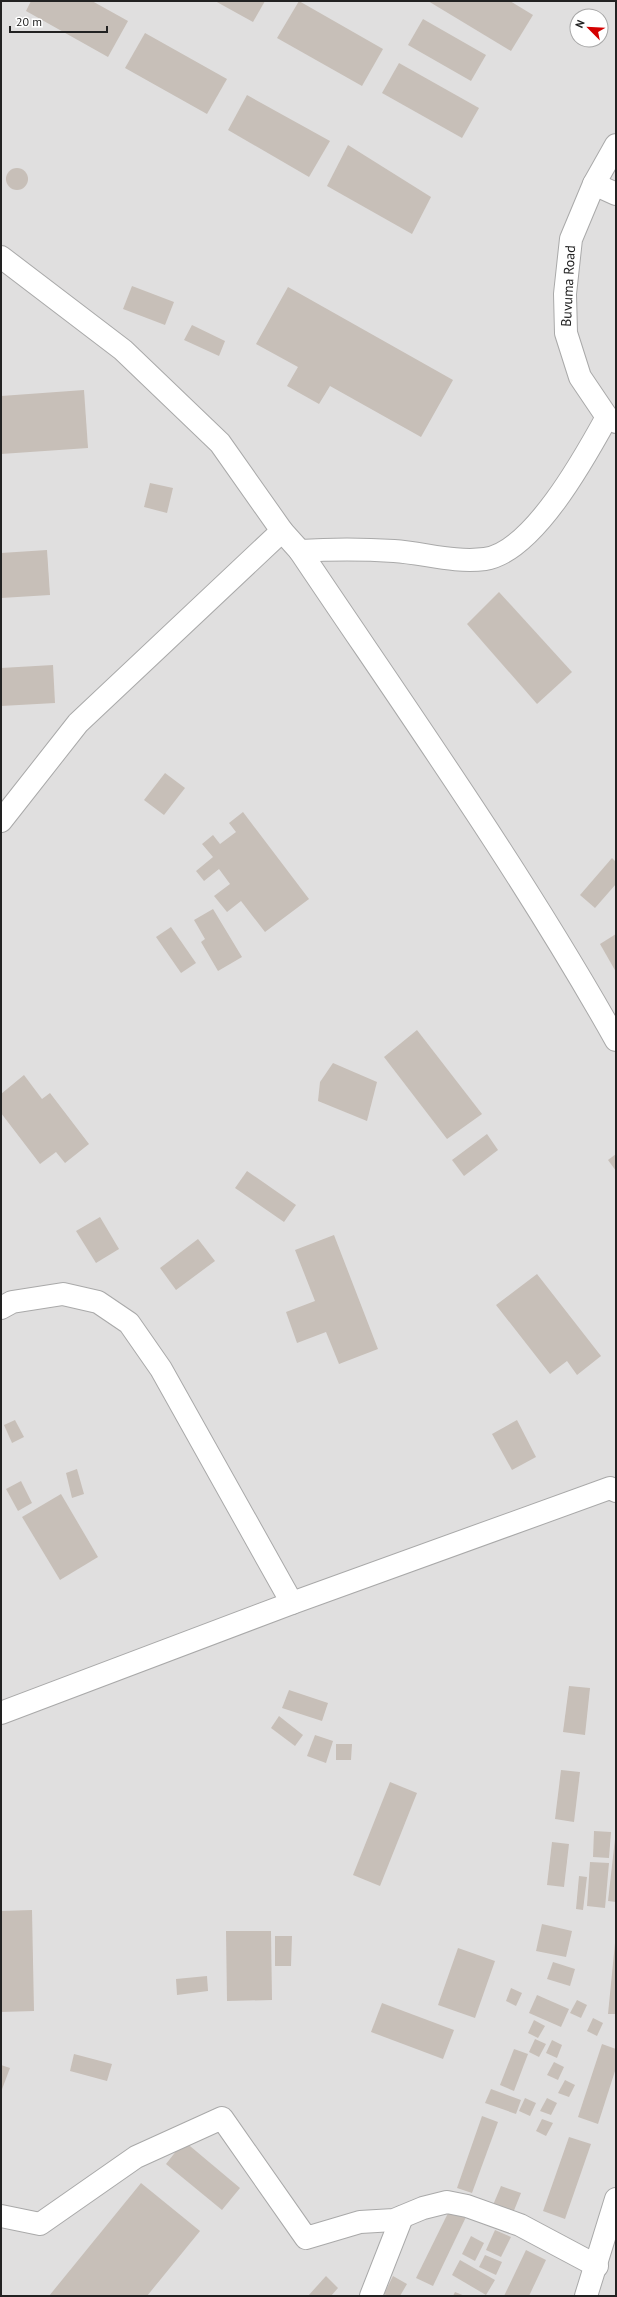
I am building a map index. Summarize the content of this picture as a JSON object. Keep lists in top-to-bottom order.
{
  "streets": {
    "street": ["Buvuma Road"]
  },
  "scale_bar": "20 m",
  "north": "top left"
}
